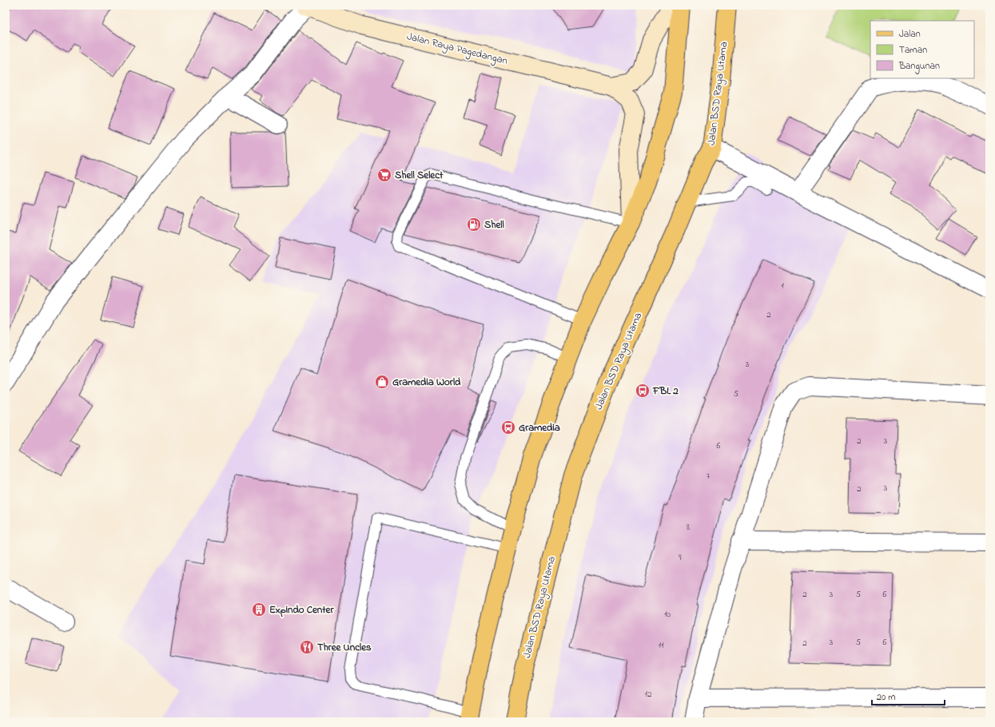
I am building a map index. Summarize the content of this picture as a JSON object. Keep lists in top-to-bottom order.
{
  "streets": {
    "main road": ["Jalan BSD Raya Utama"],
    "street": ["Jalan Raya Pagedangan"]
  },
  "places": {
    "supermarket": ["Shell Select"],
    "fuel station": ["Shell"],
    "shop": ["Gramedia World"],
    "bus stop": ["FBL 2", "Gramedia"],
    "building": ["Expindo Center"],
    "restaurant": ["Three Uncles"]
  },
  "house_numbers": [
    "1",
    "2",
    "3",
    "5",
    "2",
    "3",
    "6",
    "7",
    "3",
    "2",
    "8",
    "9",
    "2",
    "3",
    "5",
    "6",
    "10",
    "3",
    "5",
    "6",
    "2",
    "11",
    "12"
  ],
  "legend": ["Jalan", "Taman", "Bangunan"],
  "scale_bar": "20 m"
}
